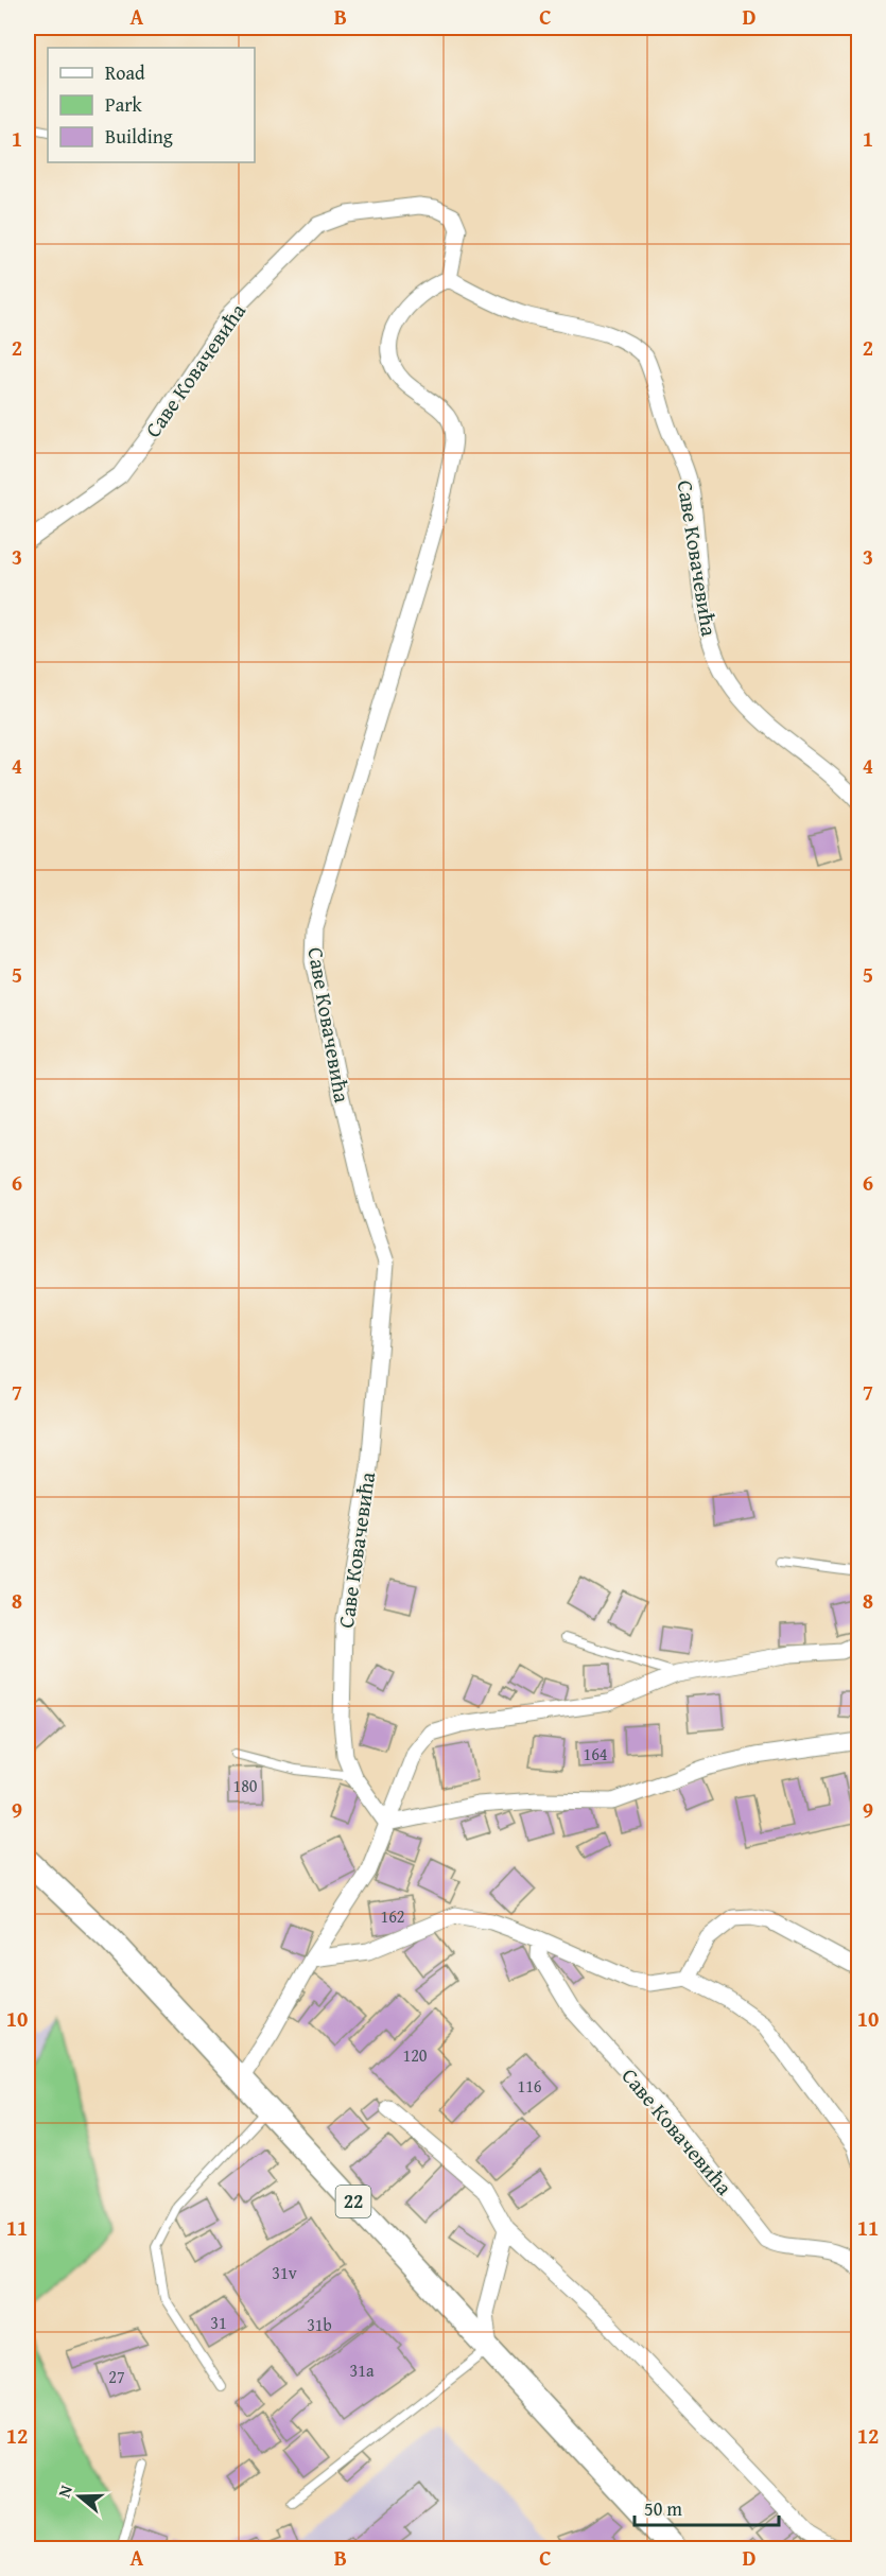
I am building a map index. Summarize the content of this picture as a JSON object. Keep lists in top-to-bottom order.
{
  "streets": {
    "main road": ["22"],
    "street": ["Саве Ковачевића"]
  },
  "house_numbers": [
    "164",
    "180",
    "162",
    "120",
    "116",
    "31v",
    "31",
    "31b",
    "31a",
    "27"
  ],
  "legend": ["Road", "Park", "Building"],
  "scale_bar": "50 m",
  "north": "left",
  "grid": {
    "columns": [
      "A",
      "B",
      "C",
      "D"
    ],
    "rows": [
      "1",
      "2",
      "3",
      "4",
      "5",
      "6",
      "7",
      "8",
      "9",
      "10",
      "11",
      "12"
    ]
  }
}
